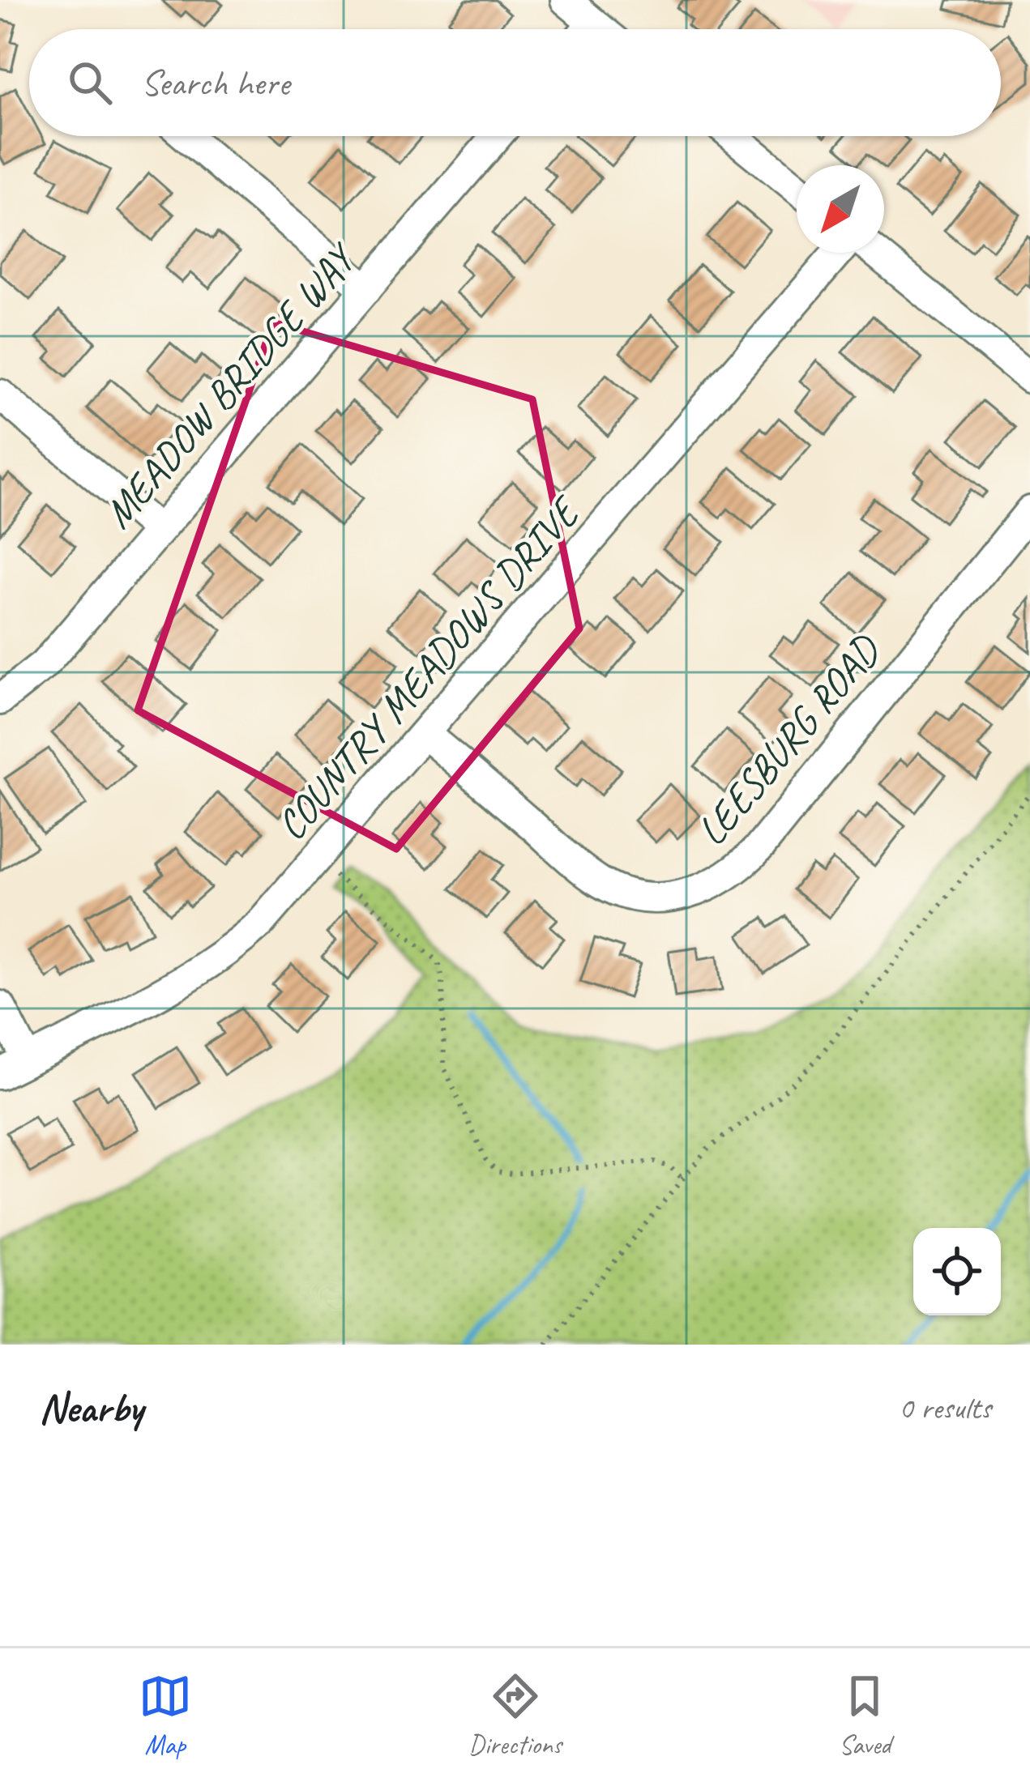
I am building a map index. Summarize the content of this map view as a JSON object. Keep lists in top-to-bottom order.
{
  "streets": {
    "street": ["MEADOW BRIDGE WAY", "COUNTRY MEADOWS DRIVE", "LEESBURG ROAD"]
  },
  "crossings": [
    ["COUNTRY MEADOWS DRIVE", "LEESBURG ROAD"]
  ],
  "north": "bottom left",
  "page": {
    "search": "Search here",
    "heading": ["Nearby", "0 results"],
    "nav": ["Map", "Directions", "Saved"]
  }
}
